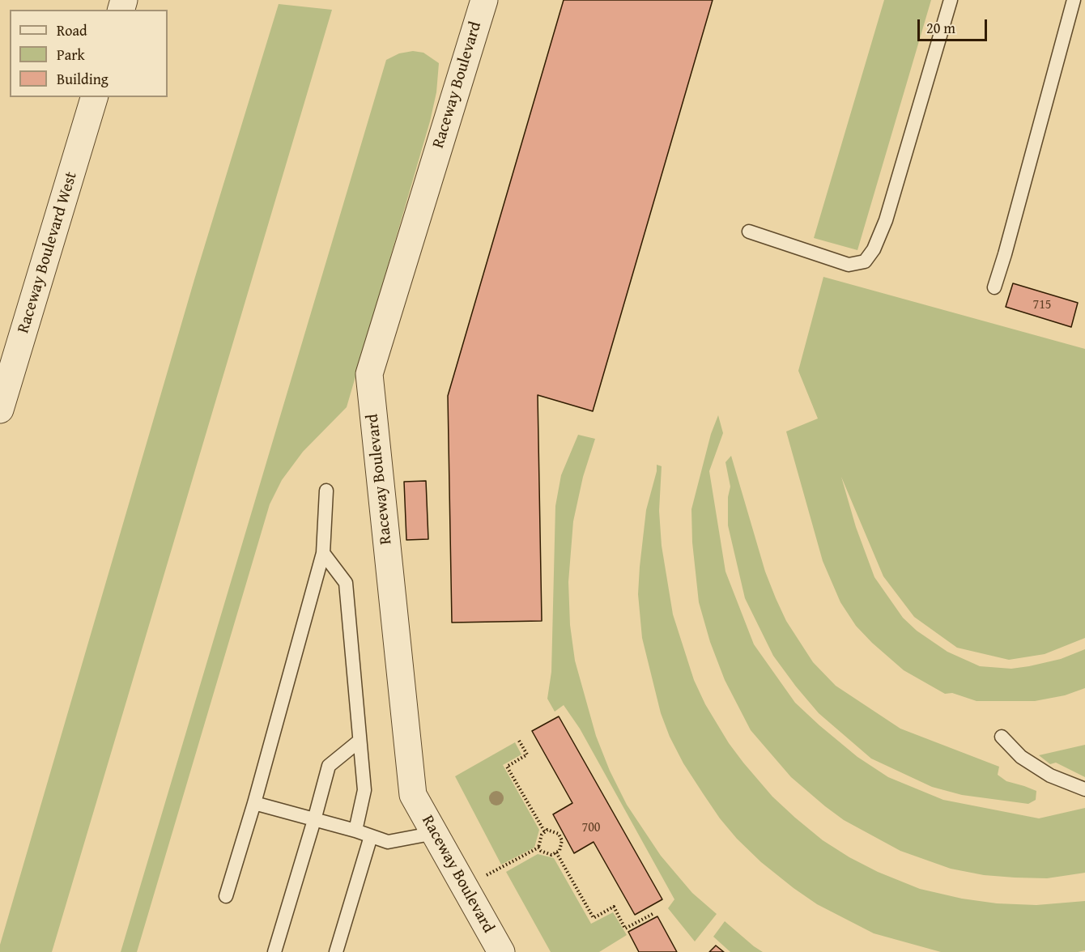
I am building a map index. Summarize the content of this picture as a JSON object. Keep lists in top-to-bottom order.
{
  "streets": {
    "street": ["Raceway Boulevard", "Raceway Boulevard West"]
  },
  "house_numbers": ["715", "700"],
  "legend": ["Road", "Park", "Building"],
  "scale_bar": "20 m"
}
